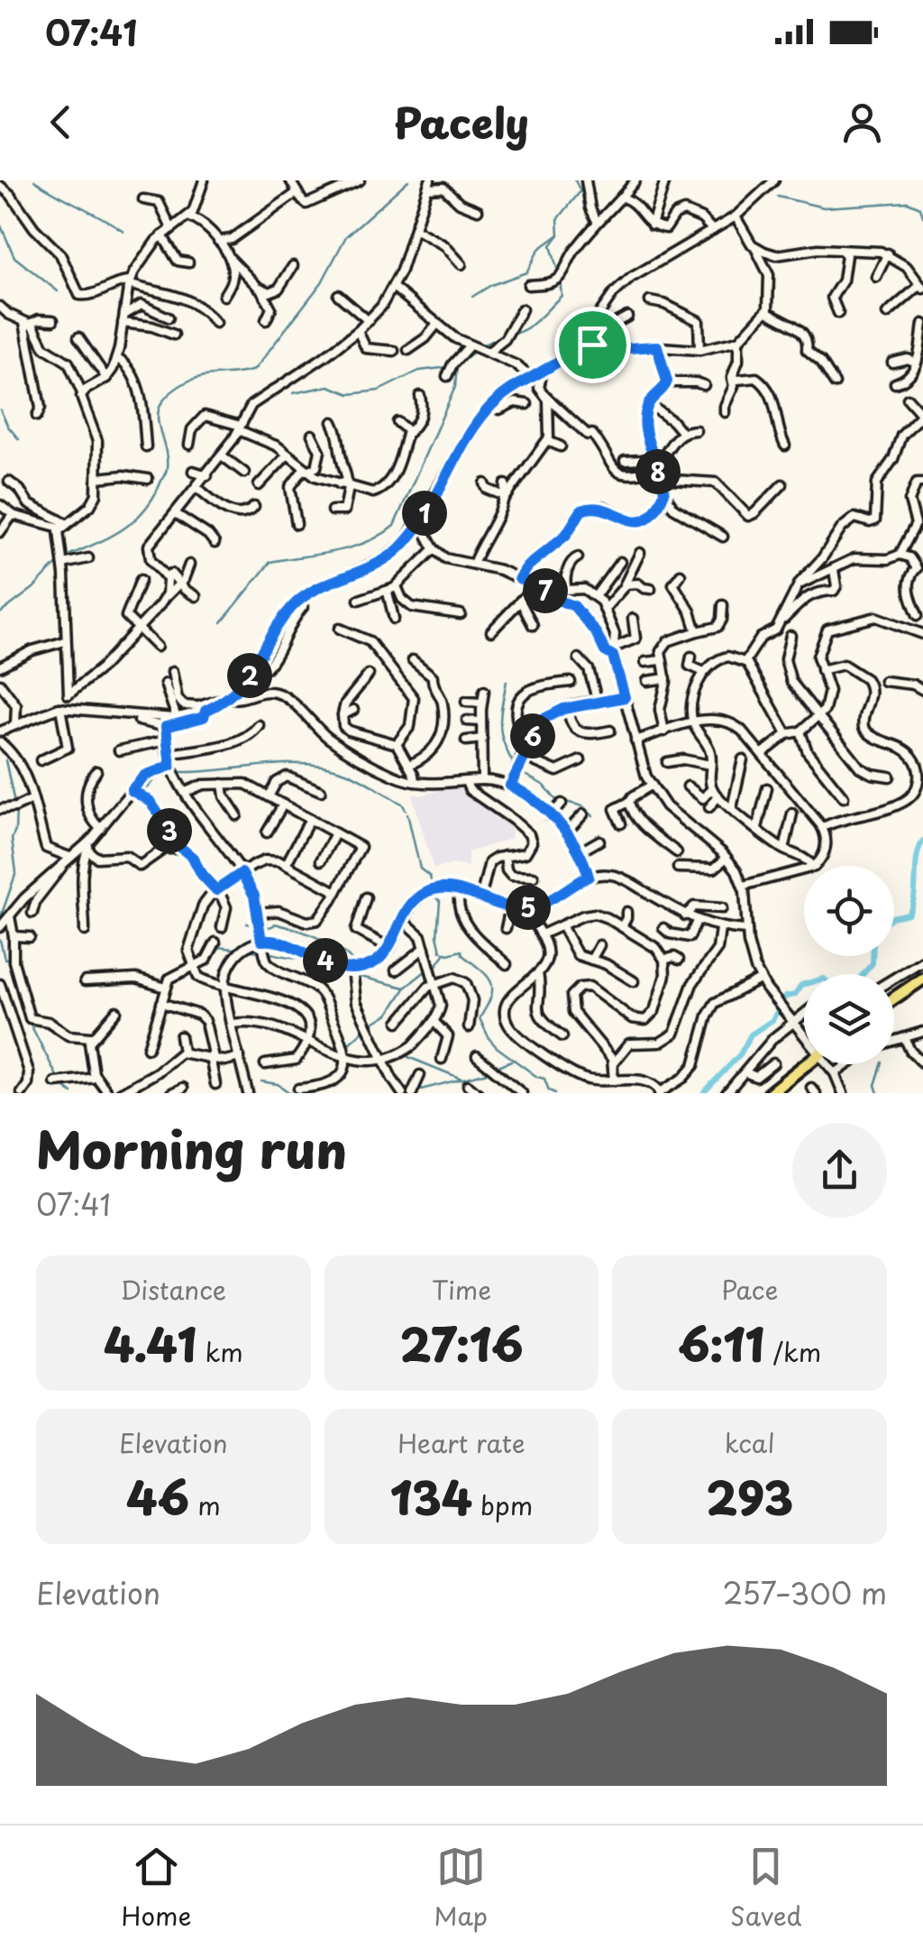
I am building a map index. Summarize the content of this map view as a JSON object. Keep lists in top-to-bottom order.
{
  "page": {
    "status": "07:41",
    "header": "Pacely",
    "pins": [
      "8",
      "1",
      "7",
      "2",
      "6",
      "3",
      "5",
      "4"
    ],
    "heading": ["Morning run", "07:41"],
    "stats": [
      ["Distance", "4.41 km"],
      ["Time", "27:16"],
      ["Pace", "6:11 /km"],
      ["Elevation", "46 m"],
      ["Heart rate", "134 bpm"],
      ["kcal", "293"]
    ],
    "chart": ["Elevation", "257–300 m"],
    "tabs": ["Home", "Map", "Saved"]
  }
}
